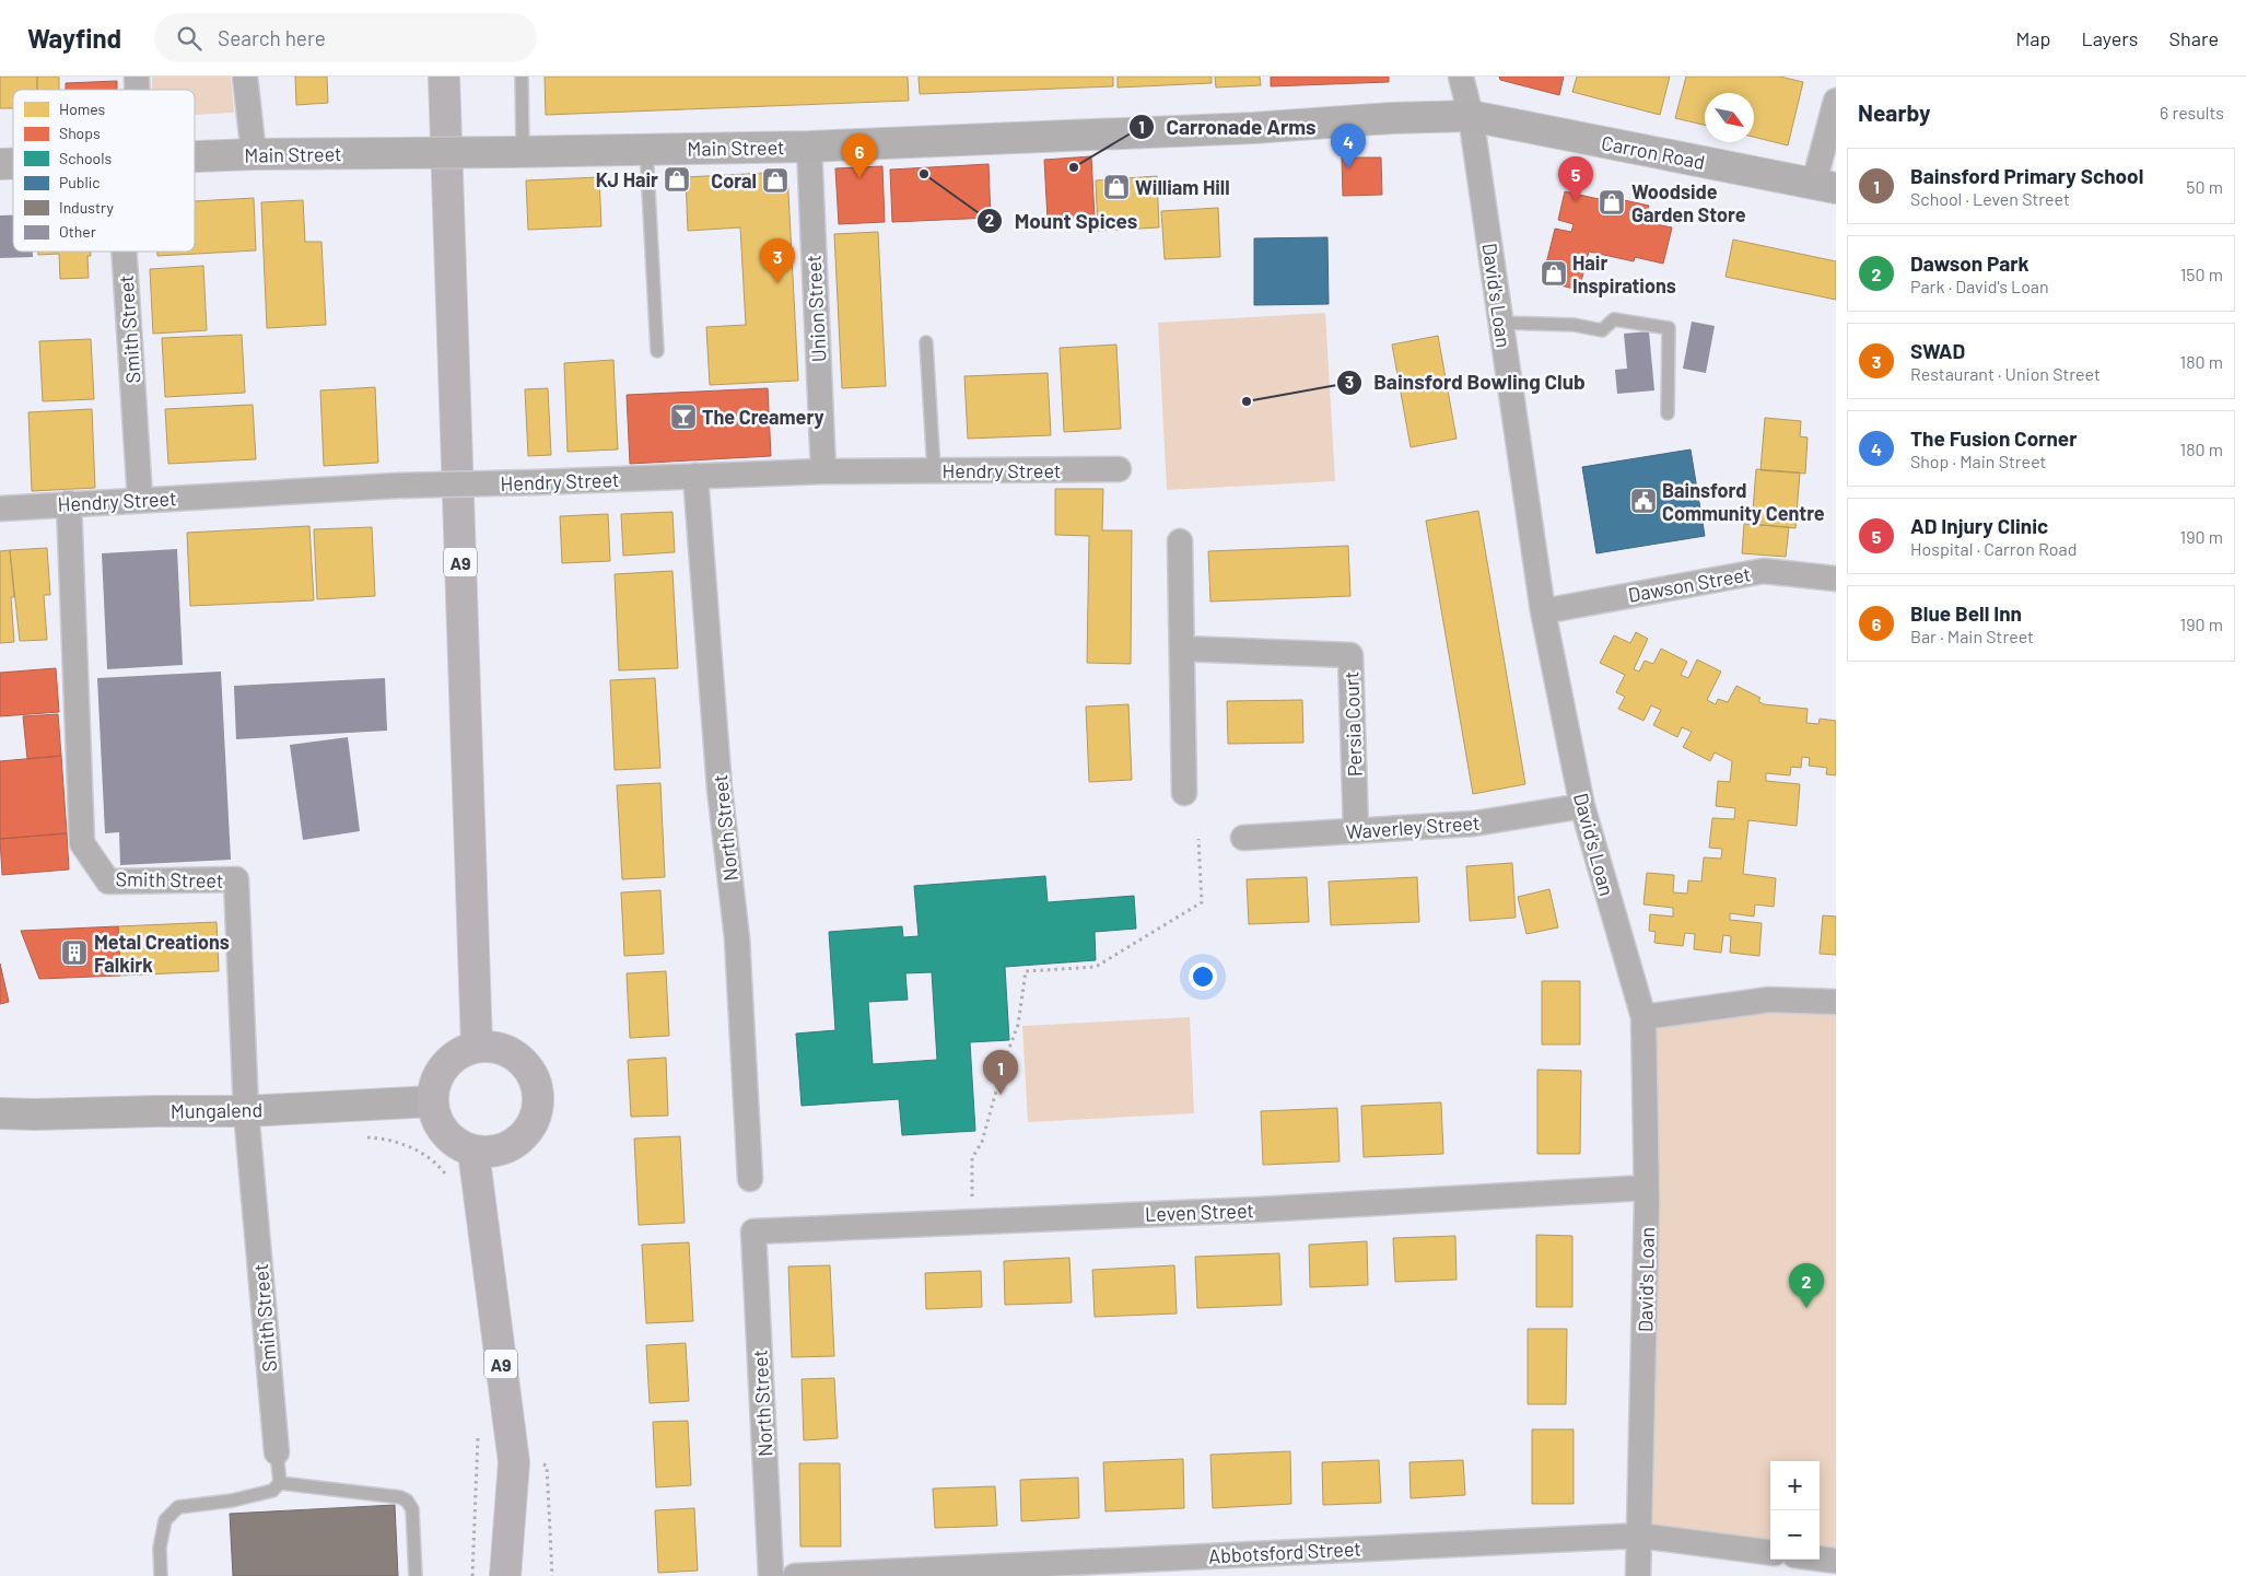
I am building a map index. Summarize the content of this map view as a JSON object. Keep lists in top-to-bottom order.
{
  "streets": {
    "main road": [
      "Main Street",
      "Carron Road",
      "A9",
      "Mungalend"
    ],
    "street": [
      "David's Loan",
      "Union Street",
      "Smith Street",
      "Hendry Street",
      "Dawson Street",
      "Persia Court",
      "Waverley Street",
      "North Street",
      "Leven Street",
      "Abbotsford Street"
    ]
  },
  "crossings": [
    ["Main Street", "Carron Road"],
    ["Main Street", "David's Loan"],
    ["Main Street", "Union Street"],
    ["Carron Road", "David's Loan"],
    ["David's Loan", "Dawson Street"],
    ["David's Loan", "Waverley Street"],
    ["David's Loan", "Leven Street"],
    ["David's Loan", "Abbotsford Street"],
    ["Union Street", "Hendry Street"],
    ["Smith Street", "Hendry Street"],
    ["Smith Street", "Mungalend"],
    ["Hendry Street", "North Street"],
    ["A9", "Mungalend"],
    ["Persia Court", "Waverley Street"],
    ["North Street", "Leven Street"]
  ],
  "places": {
    "other": ["Carronade Arms", "Mount Spices", "Bainsford Bowling Club"],
    "shop": [
      "KJ Hair",
      "Coral",
      "William Hill",
      "Woodside Garden Store",
      "Hair Inspirations"
    ],
    "bar": ["The Creamery"],
    "public building": ["Bainsford Community Centre"],
    "building": ["Metal Creations Falkirk"]
  },
  "legend": [
    "Homes",
    "Shops",
    "Schools",
    "Public",
    "Industry",
    "Other"
  ],
  "north": "bottom right",
  "page": {
    "header": "Wayfind",
    "search": "Search here",
    "nav": ["Map", "Layers", "Share"],
    "heading": ["Nearby", "6 results"],
    "pins": [
      "4",
      "6",
      "5",
      "3",
      "1",
      "2"
    ],
    "list": [
      {
        "mark": "1",
        "name": "Bainsford Primary School",
        "note": "School · Leven Street",
        "value": "50 m"
      },
      {
        "mark": "2",
        "name": "Dawson Park",
        "note": "Park · David's Loan",
        "value": "150 m"
      },
      {
        "mark": "3",
        "name": "SWAD",
        "note": "Restaurant · Union Street",
        "value": "180 m"
      },
      {
        "mark": "4",
        "name": "The Fusion Corner",
        "note": "Shop · Main Street",
        "value": "180 m"
      },
      {
        "mark": "5",
        "name": "AD Injury Clinic",
        "note": "Hospital · Carron Road",
        "value": "190 m"
      },
      {
        "mark": "6",
        "name": "Blue Bell Inn",
        "note": "Bar · Main Street",
        "value": "190 m"
      }
    ],
    "map_buttons": ["+", "−"]
  }
}
